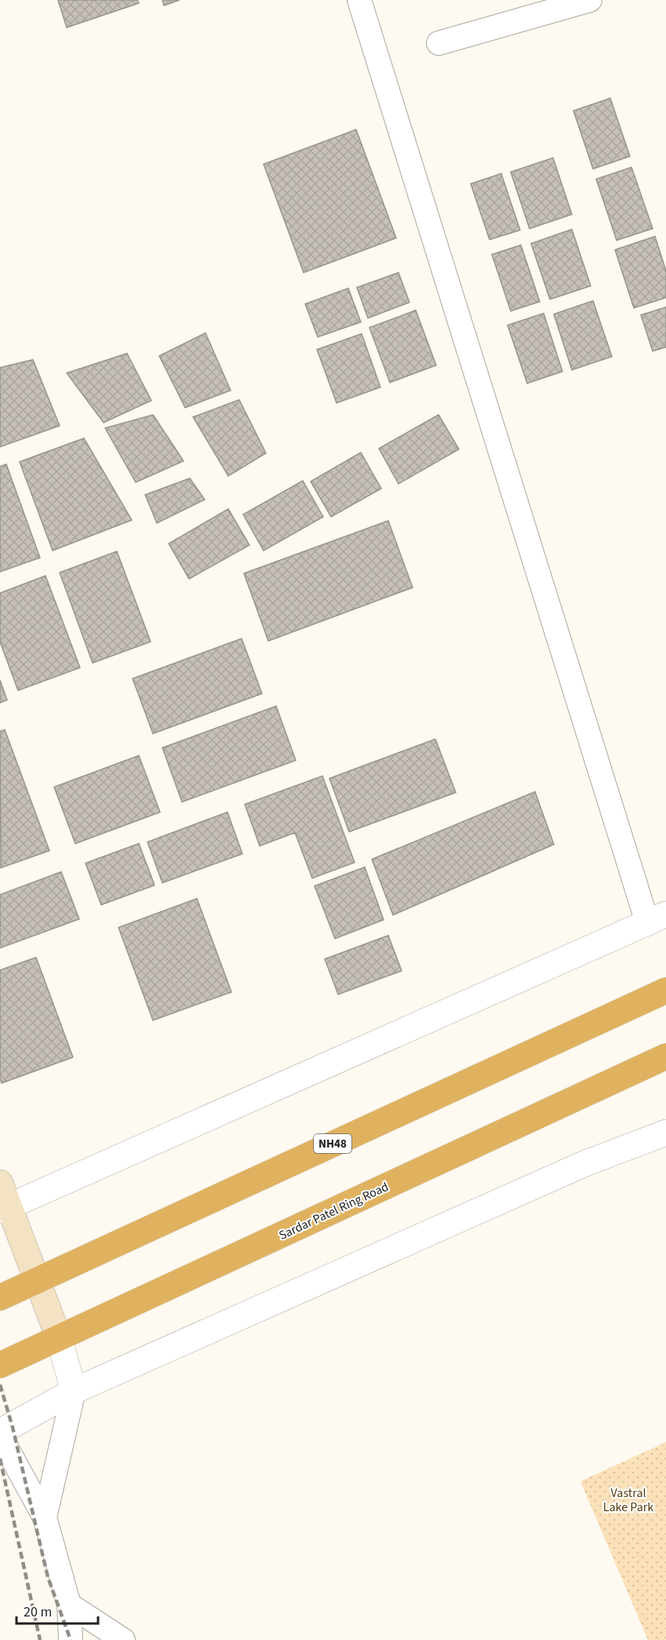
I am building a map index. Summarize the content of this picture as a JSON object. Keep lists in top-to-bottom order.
{
  "streets": {
    "highway": ["NH48", "Sardar Patel Ring Road"]
  },
  "parks": ["Vastral Lake Park"],
  "scale_bar": "20 m"
}
